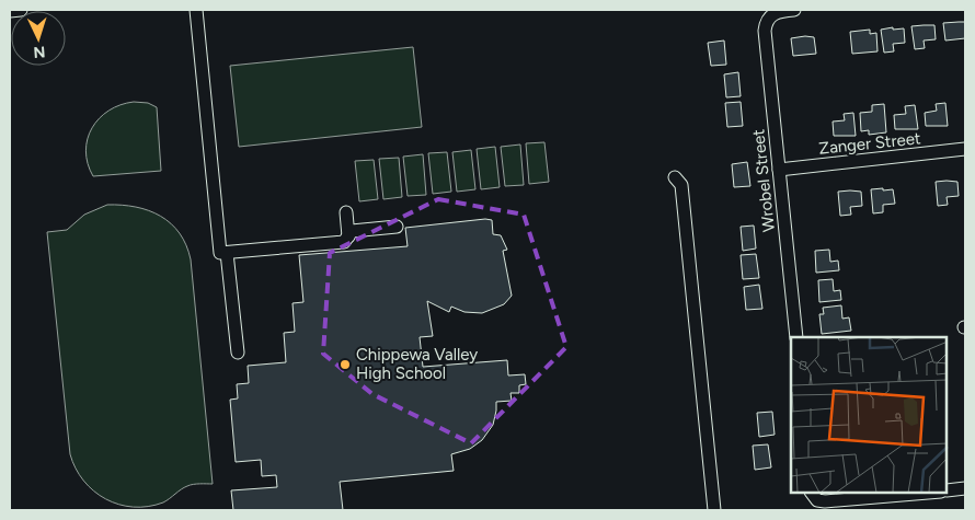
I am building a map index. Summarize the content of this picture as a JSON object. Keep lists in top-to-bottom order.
{
  "streets": {
    "street": ["Zanger Street", "Wrobel Street"]
  },
  "crossings": [
    ["Zanger Street", "Wrobel Street"]
  ],
  "places": ["Chippewa Valley High School"],
  "north": "bottom"
}
